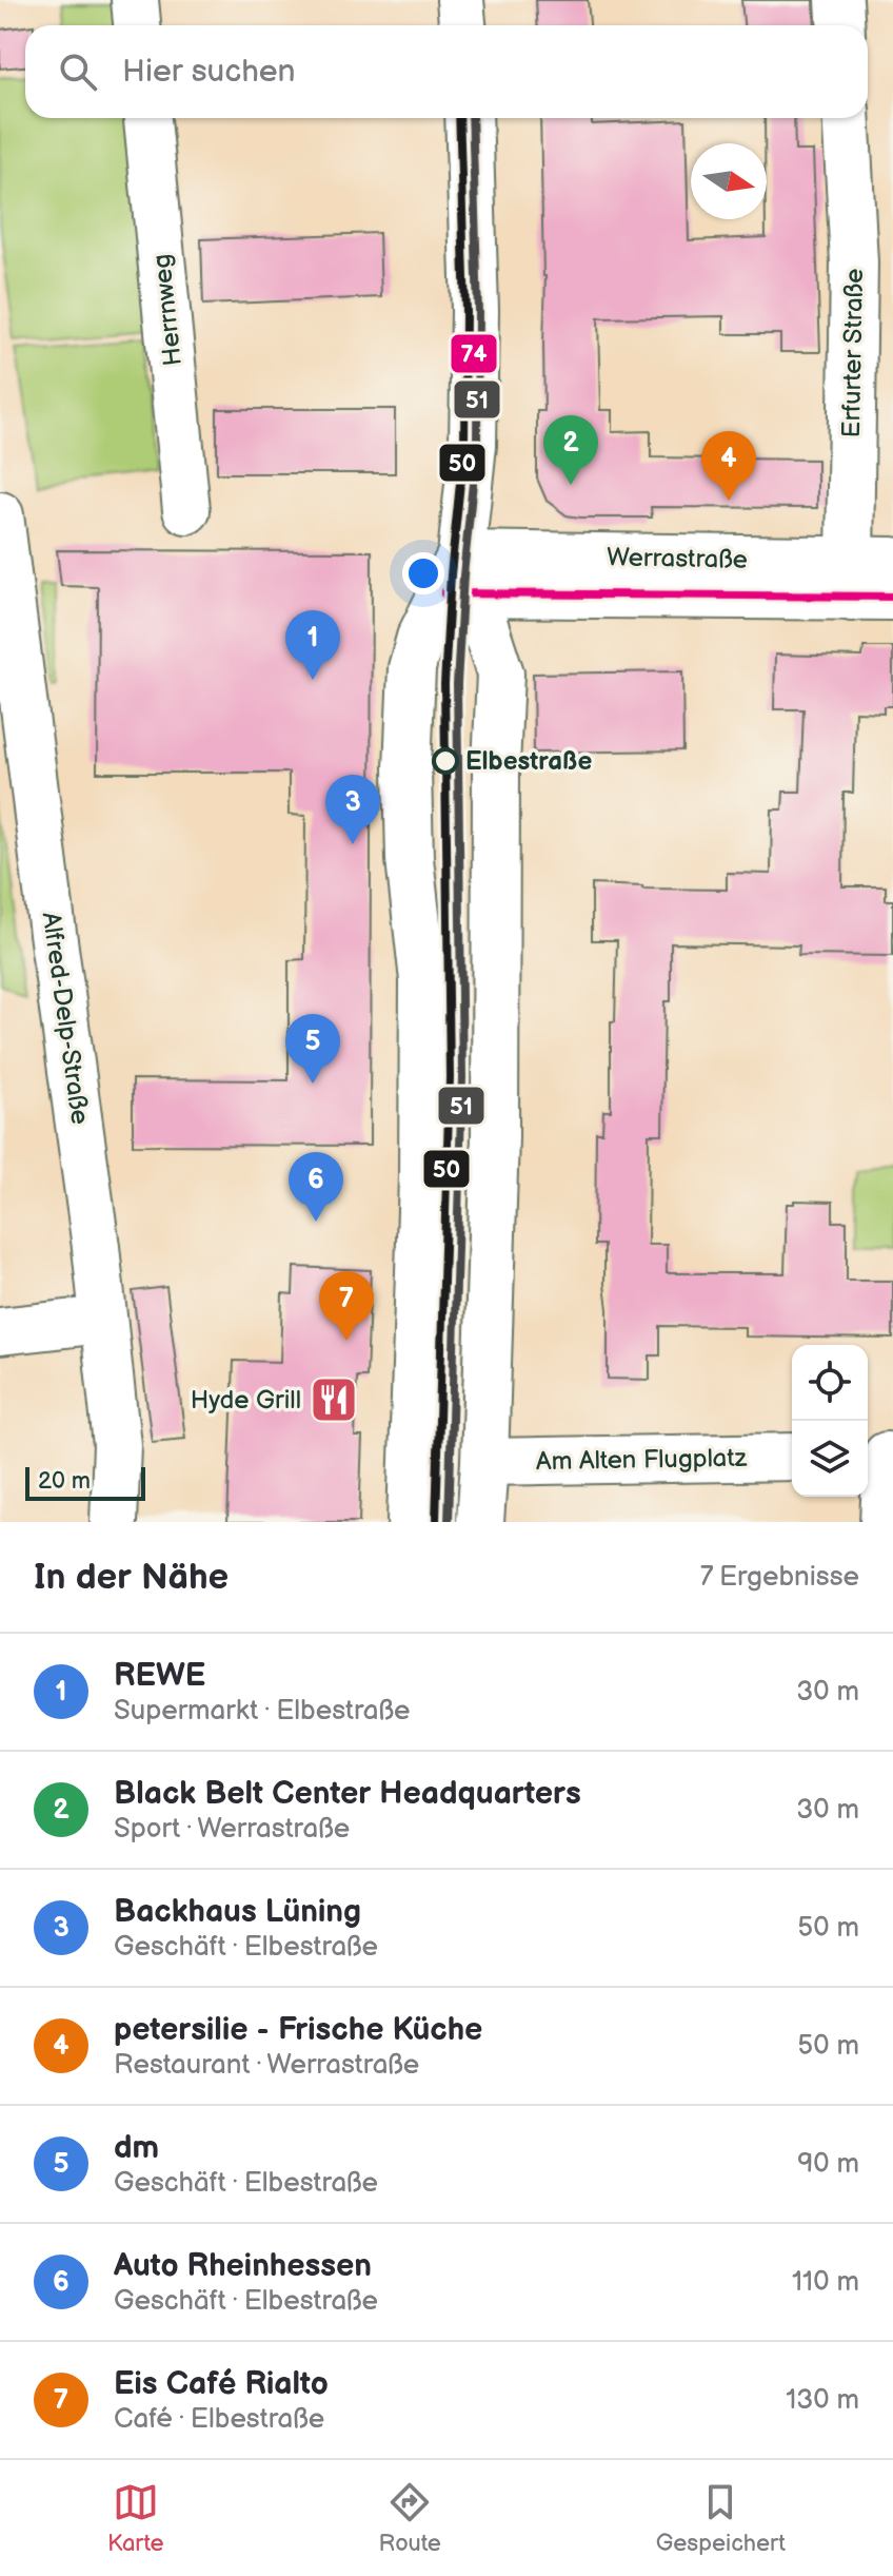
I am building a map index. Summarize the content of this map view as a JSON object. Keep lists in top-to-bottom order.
{
  "streets": {
    "street": [
      "Herrnweg",
      "Erfurter Straße",
      "Werrastraße",
      "Alfred-Delp-Straße",
      "Am Alten Flugplatz"
    ]
  },
  "crossings": [
    ["Erfurter Straße", "Werrastraße"]
  ],
  "places": {
    "other": ["Elbestraße"],
    "restaurant": ["Hyde Grill"]
  },
  "lines": ["tram line 50", "transit line 51", "transit line 74"],
  "scale_bar": "20 m",
  "north": "right",
  "page": {
    "search": "Hier suchen",
    "pins": [
      "2",
      "4",
      "1",
      "3",
      "5",
      "6",
      "7"
    ],
    "scale": "20 m",
    "heading": ["In der Nähe", "7 Ergebnisse"],
    "list": [
      {
        "mark": "1",
        "name": "REWE",
        "note": "Supermarkt · Elbestraße",
        "value": "30 m"
      },
      {
        "mark": "2",
        "name": "Black Belt Center Headquarters",
        "note": "Sport · Werrastraße",
        "value": "30 m"
      },
      {
        "mark": "3",
        "name": "Backhaus Lüning",
        "note": "Geschäft · Elbestraße",
        "value": "50 m"
      },
      {
        "mark": "4",
        "name": "petersilie - Frische Küche",
        "note": "Restaurant · Werrastraße",
        "value": "50 m"
      },
      {
        "mark": "5",
        "name": "dm",
        "note": "Geschäft · Elbestraße",
        "value": "90 m"
      },
      {
        "mark": "6",
        "name": "Auto Rheinhessen",
        "note": "Geschäft · Elbestraße",
        "value": "110 m"
      },
      {
        "mark": "7",
        "name": "Eis Café Rialto",
        "note": "Café · Elbestraße",
        "value": "130 m"
      }
    ],
    "nav": ["Karte", "Route", "Gespeichert"]
  }
}
